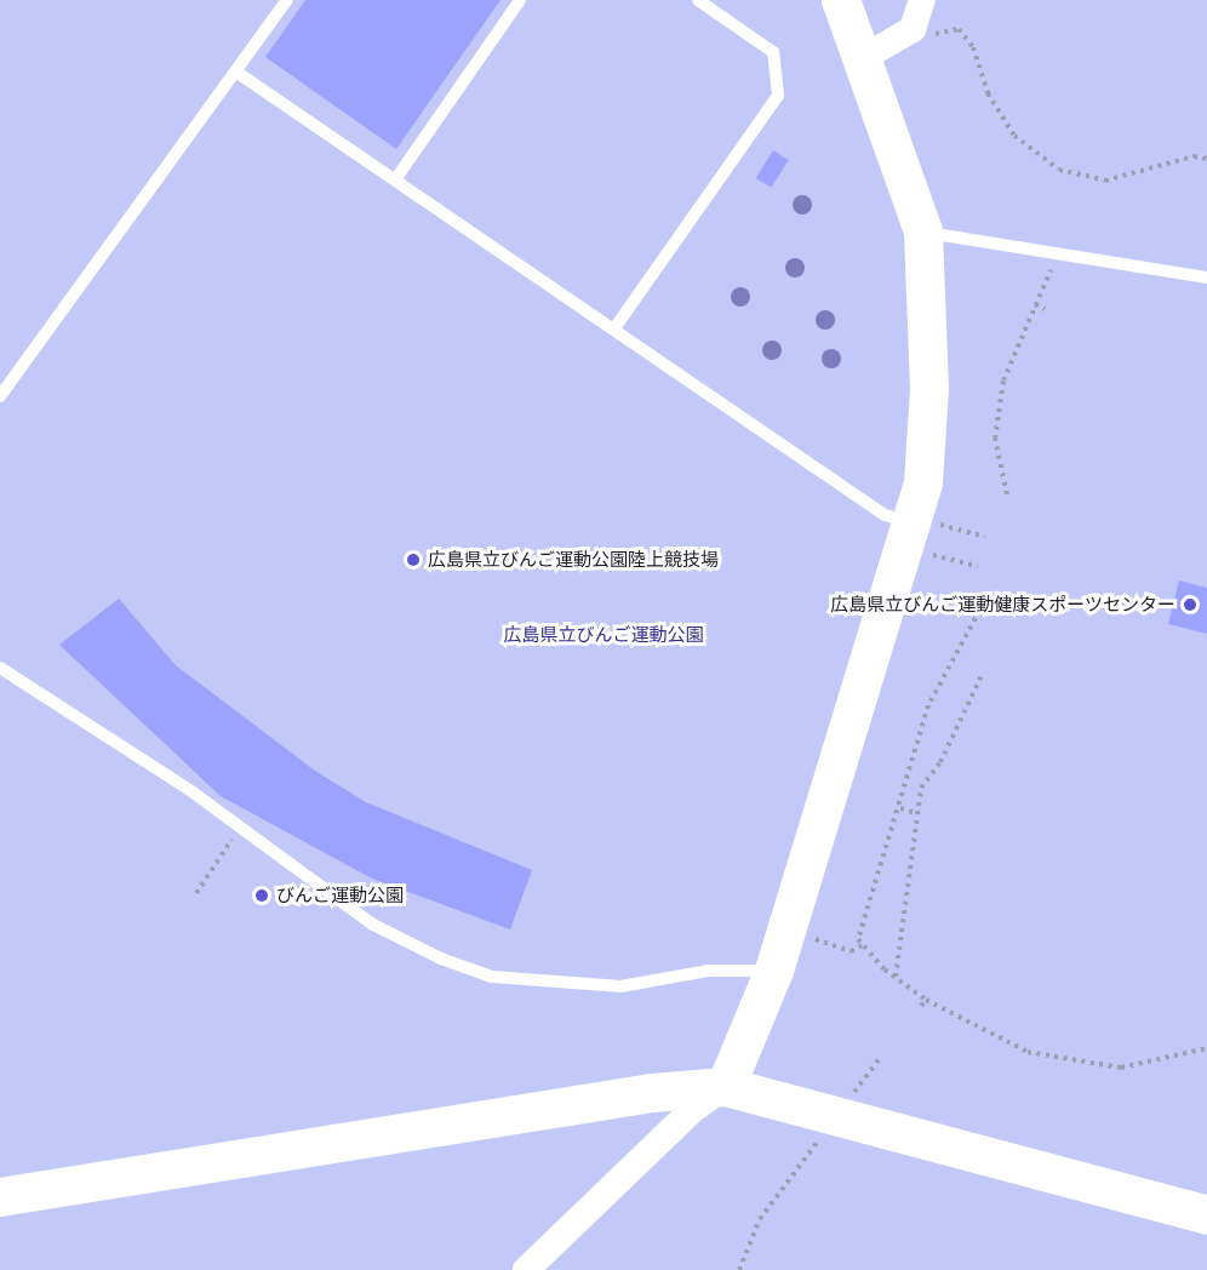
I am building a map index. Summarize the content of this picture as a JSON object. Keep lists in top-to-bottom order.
{
  "parks": ["広島県立びんご運動公園"],
  "places": ["広島県立びんご運動公園陸上競技場", "広島県立びんご運動健康スポーツセンター", "びんご運動公園"]
}
